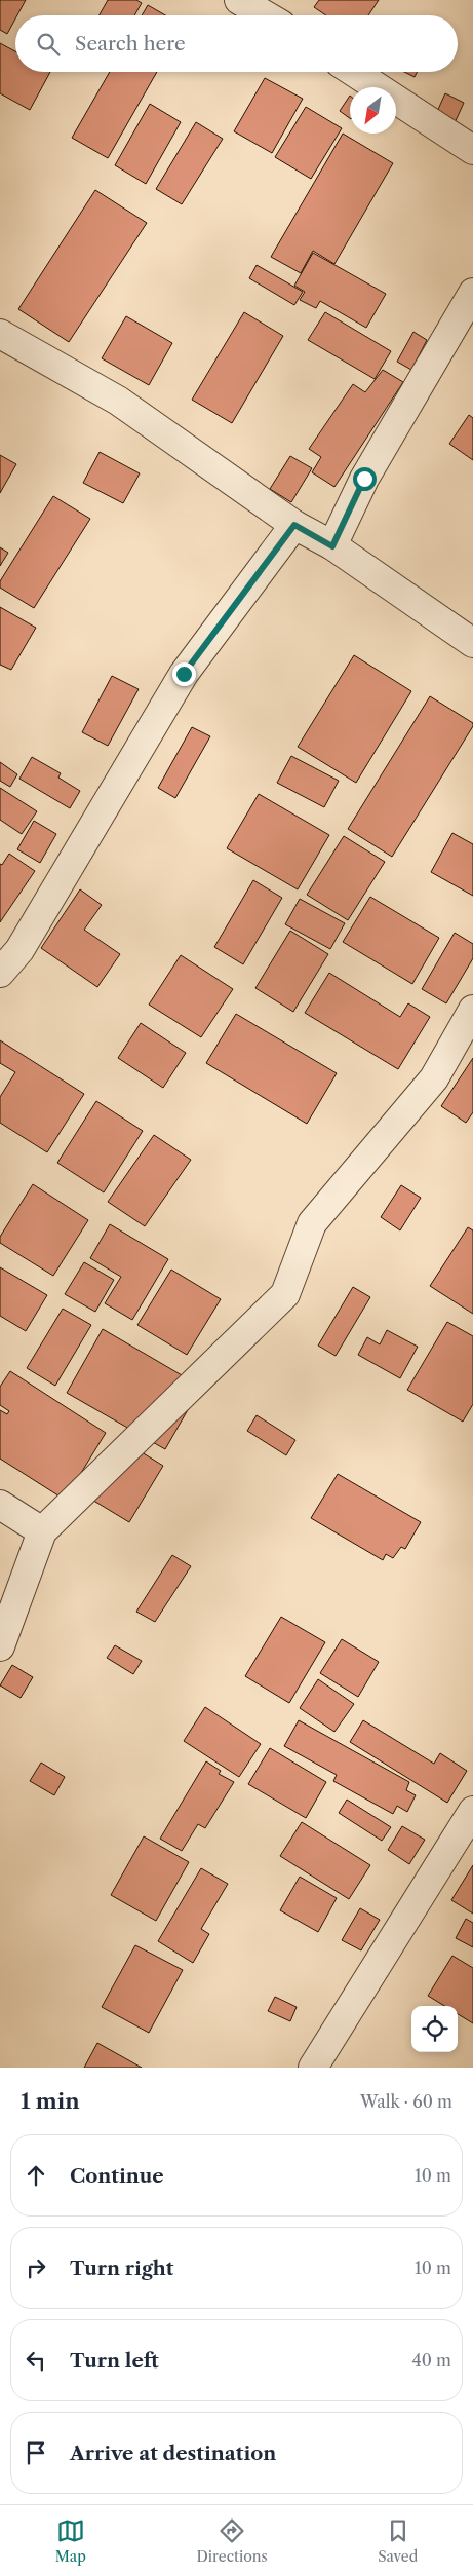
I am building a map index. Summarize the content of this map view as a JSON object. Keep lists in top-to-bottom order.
{
  "north": "bottom left",
  "page": {
    "search": "Search here",
    "heading": ["1 min", "Walk · 60 m"],
    "list": [
      ["Continue", "10 m"],
      ["Turn right", "10 m"],
      ["Turn left", "40 m"],
      "Arrive at destination"
    ],
    "nav": ["Map", "Directions", "Saved"]
  }
}
